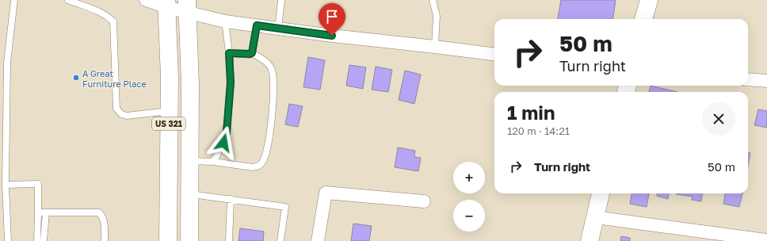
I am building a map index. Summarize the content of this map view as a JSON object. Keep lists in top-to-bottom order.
{
  "streets": {
    "main road": ["US 321"]
  },
  "places": ["A Great Furniture Place"],
  "page": {
    "turn": ["50 m", "Turn right"],
    "heading": ["1 min", "120 m · 14:21"],
    "list": [
      {
        "name": "Turn right",
        "value": "50 m"
      }
    ],
    "map_buttons": ["+", "−"]
  }
}
